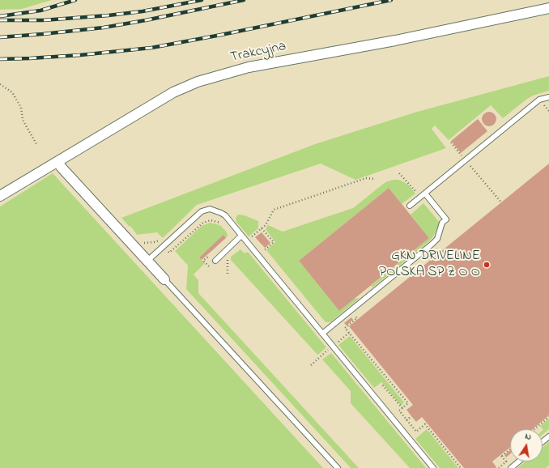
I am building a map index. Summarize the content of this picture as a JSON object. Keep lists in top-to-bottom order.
{
  "streets": {
    "street": ["Trakcyjna"]
  },
  "places": ["GKN DRIVELINE POLSKA SP Z O O"],
  "north": "top"
}
